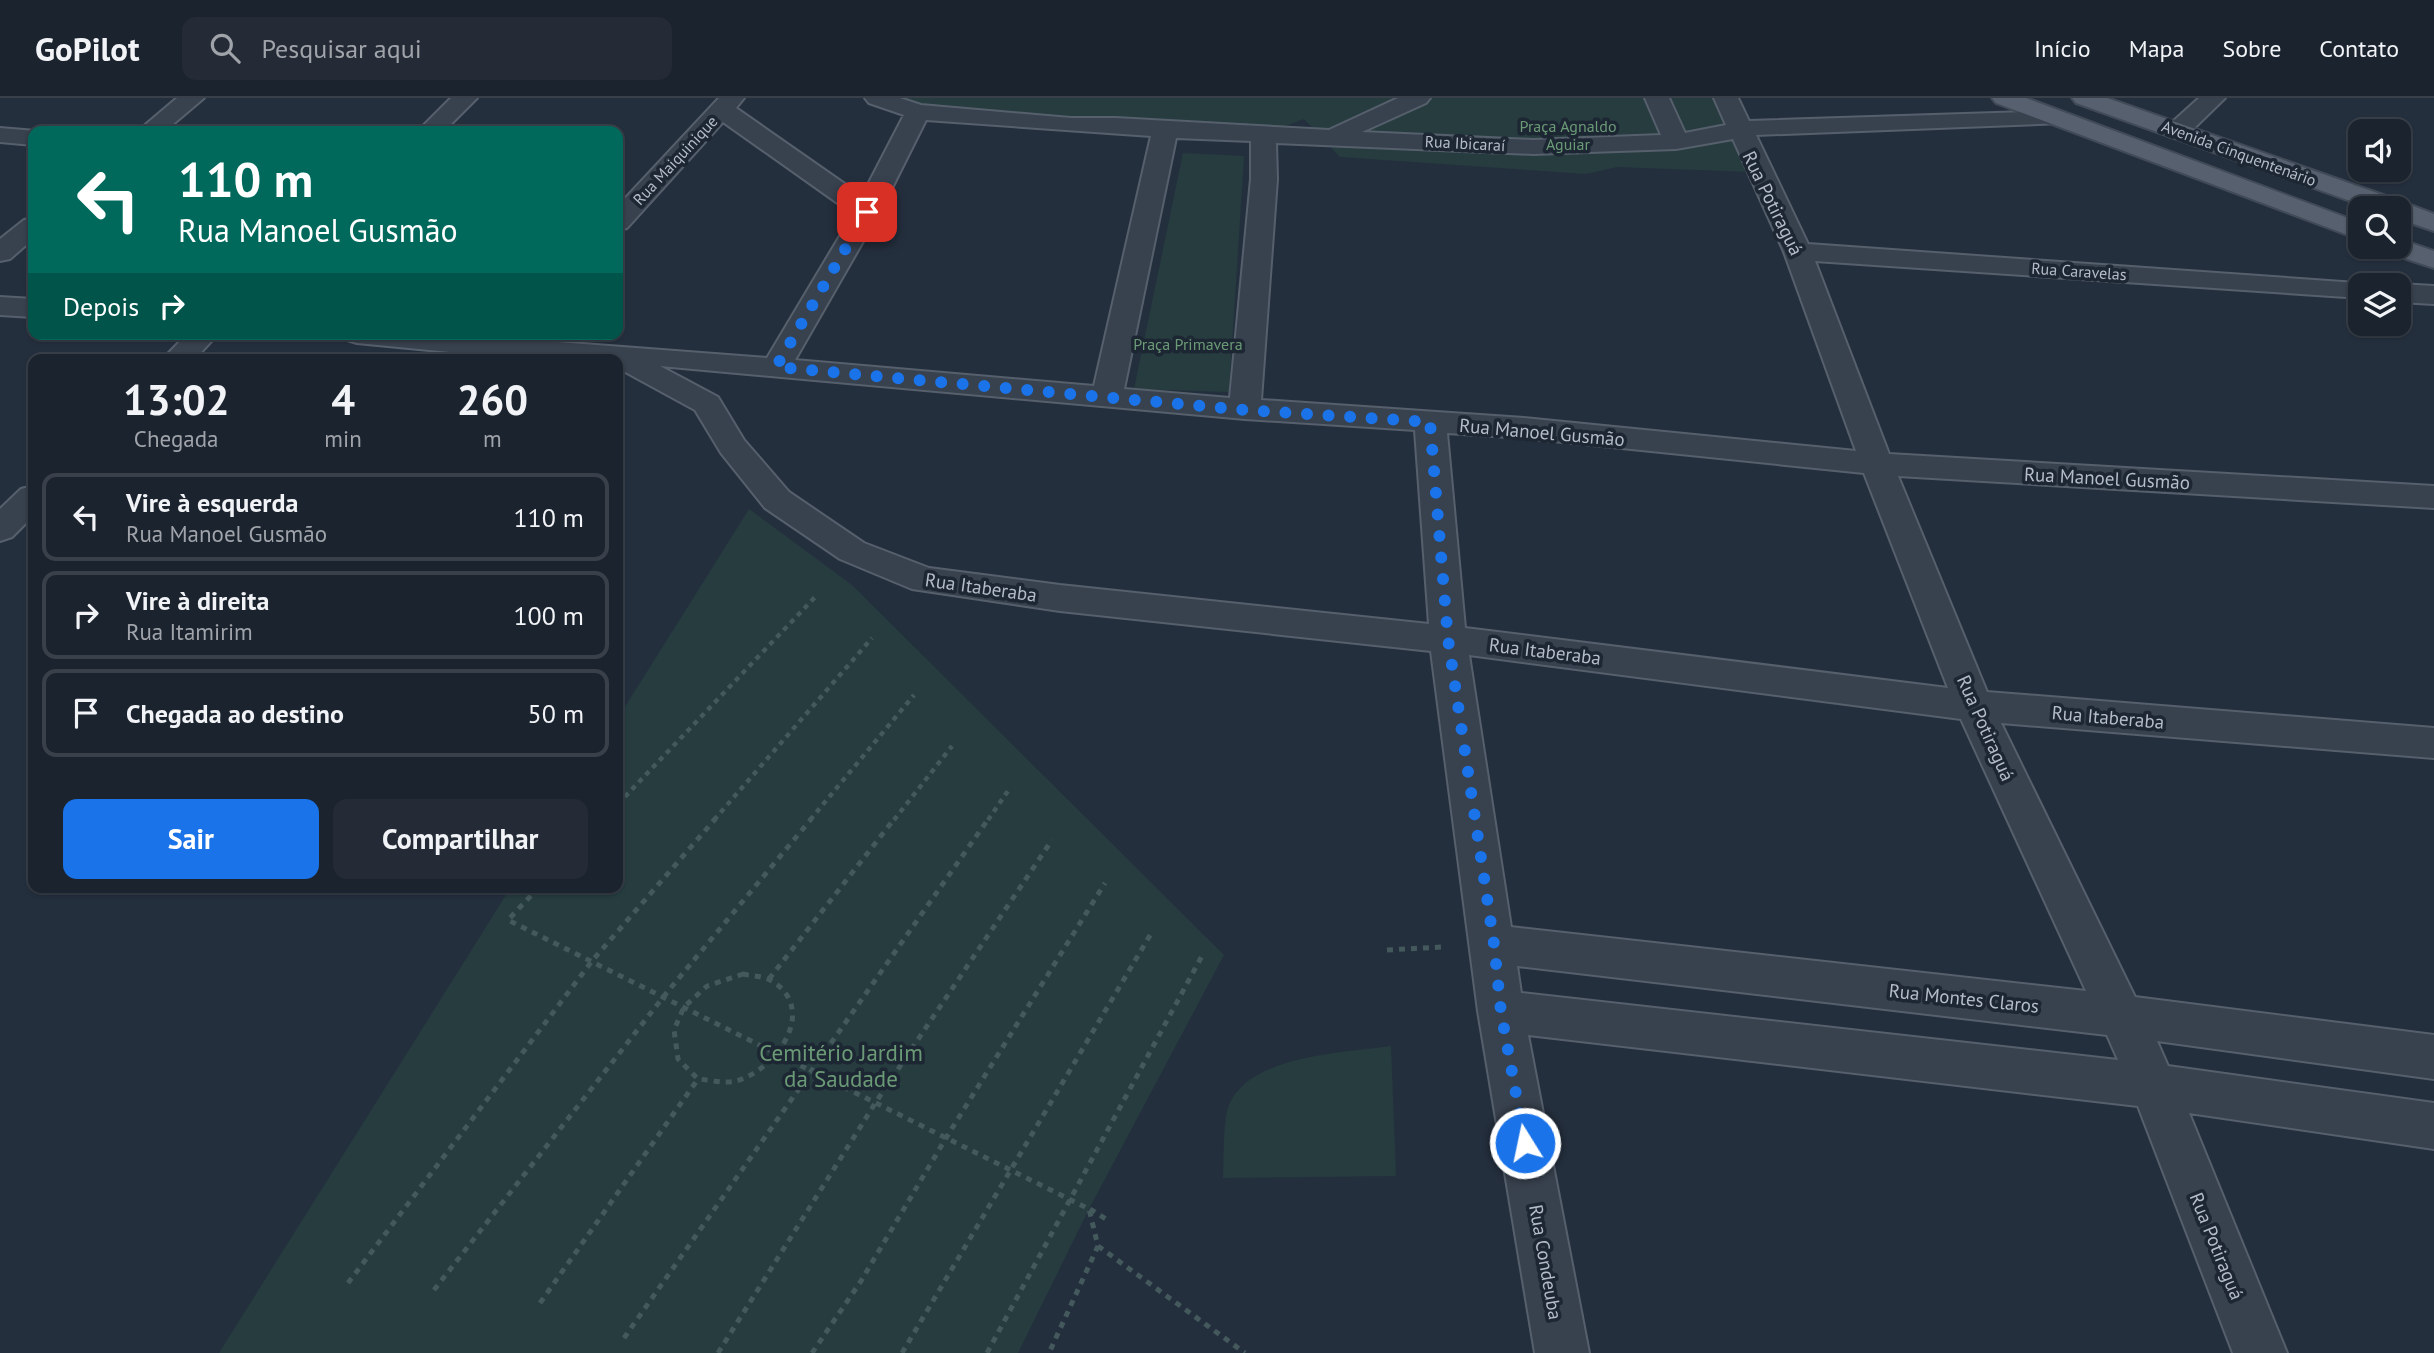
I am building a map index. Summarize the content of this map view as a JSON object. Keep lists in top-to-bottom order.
{
  "streets": {
    "main road": ["Avenida Cinquentenário"],
    "street": [
      "Rua Ibicaraí",
      "Rua Maiquinique",
      "Rua Potiraguá",
      "Rua Caravelas",
      "Rua Manoel Gusmão",
      "Rua Itaberaba",
      "Rua Montes Claros",
      "Rua Condeuba"
    ]
  },
  "crossings": [
    ["Rua Ibicaraí", "Avenida Cinquentenário"],
    ["Rua Ibicaraí", "Rua Potiraguá"],
    ["Rua Potiraguá", "Rua Caravelas"],
    ["Rua Potiraguá", "Rua Manoel Gusmão"],
    ["Rua Potiraguá", "Rua Itaberaba"],
    ["Rua Potiraguá", "Rua Montes Claros"],
    ["Rua Manoel Gusmão", "Rua Condeuba"],
    ["Rua Itaberaba", "Rua Condeuba"],
    ["Rua Montes Claros", "Rua Condeuba"]
  ],
  "parks": ["Praça Agnaldo Aguiar", "Praça Primavera", "Cemitério Jardim da Saudade"],
  "page": {
    "header": "GoPilot",
    "search": "Pesquisar aqui",
    "nav": [
      "Início",
      "Mapa",
      "Sobre",
      "Contato"
    ],
    "turn": ["110 m", "Rua Manoel Gusmão"],
    "then": "Depois",
    "eta": [
      "13:02",
      "Chegada",
      "4",
      "min",
      "260",
      "m"
    ],
    "list": [
      {
        "name": "Vire à esquerda",
        "note": "Rua Manoel Gusmão",
        "value": "110 m"
      },
      {
        "name": "Vire à direita",
        "note": "Rua Itamirim",
        "value": "100 m"
      },
      {
        "name": "Chegada ao destino",
        "value": "50 m"
      }
    ],
    "buttons": ["Sair", "Compartilhar"]
  }
}
